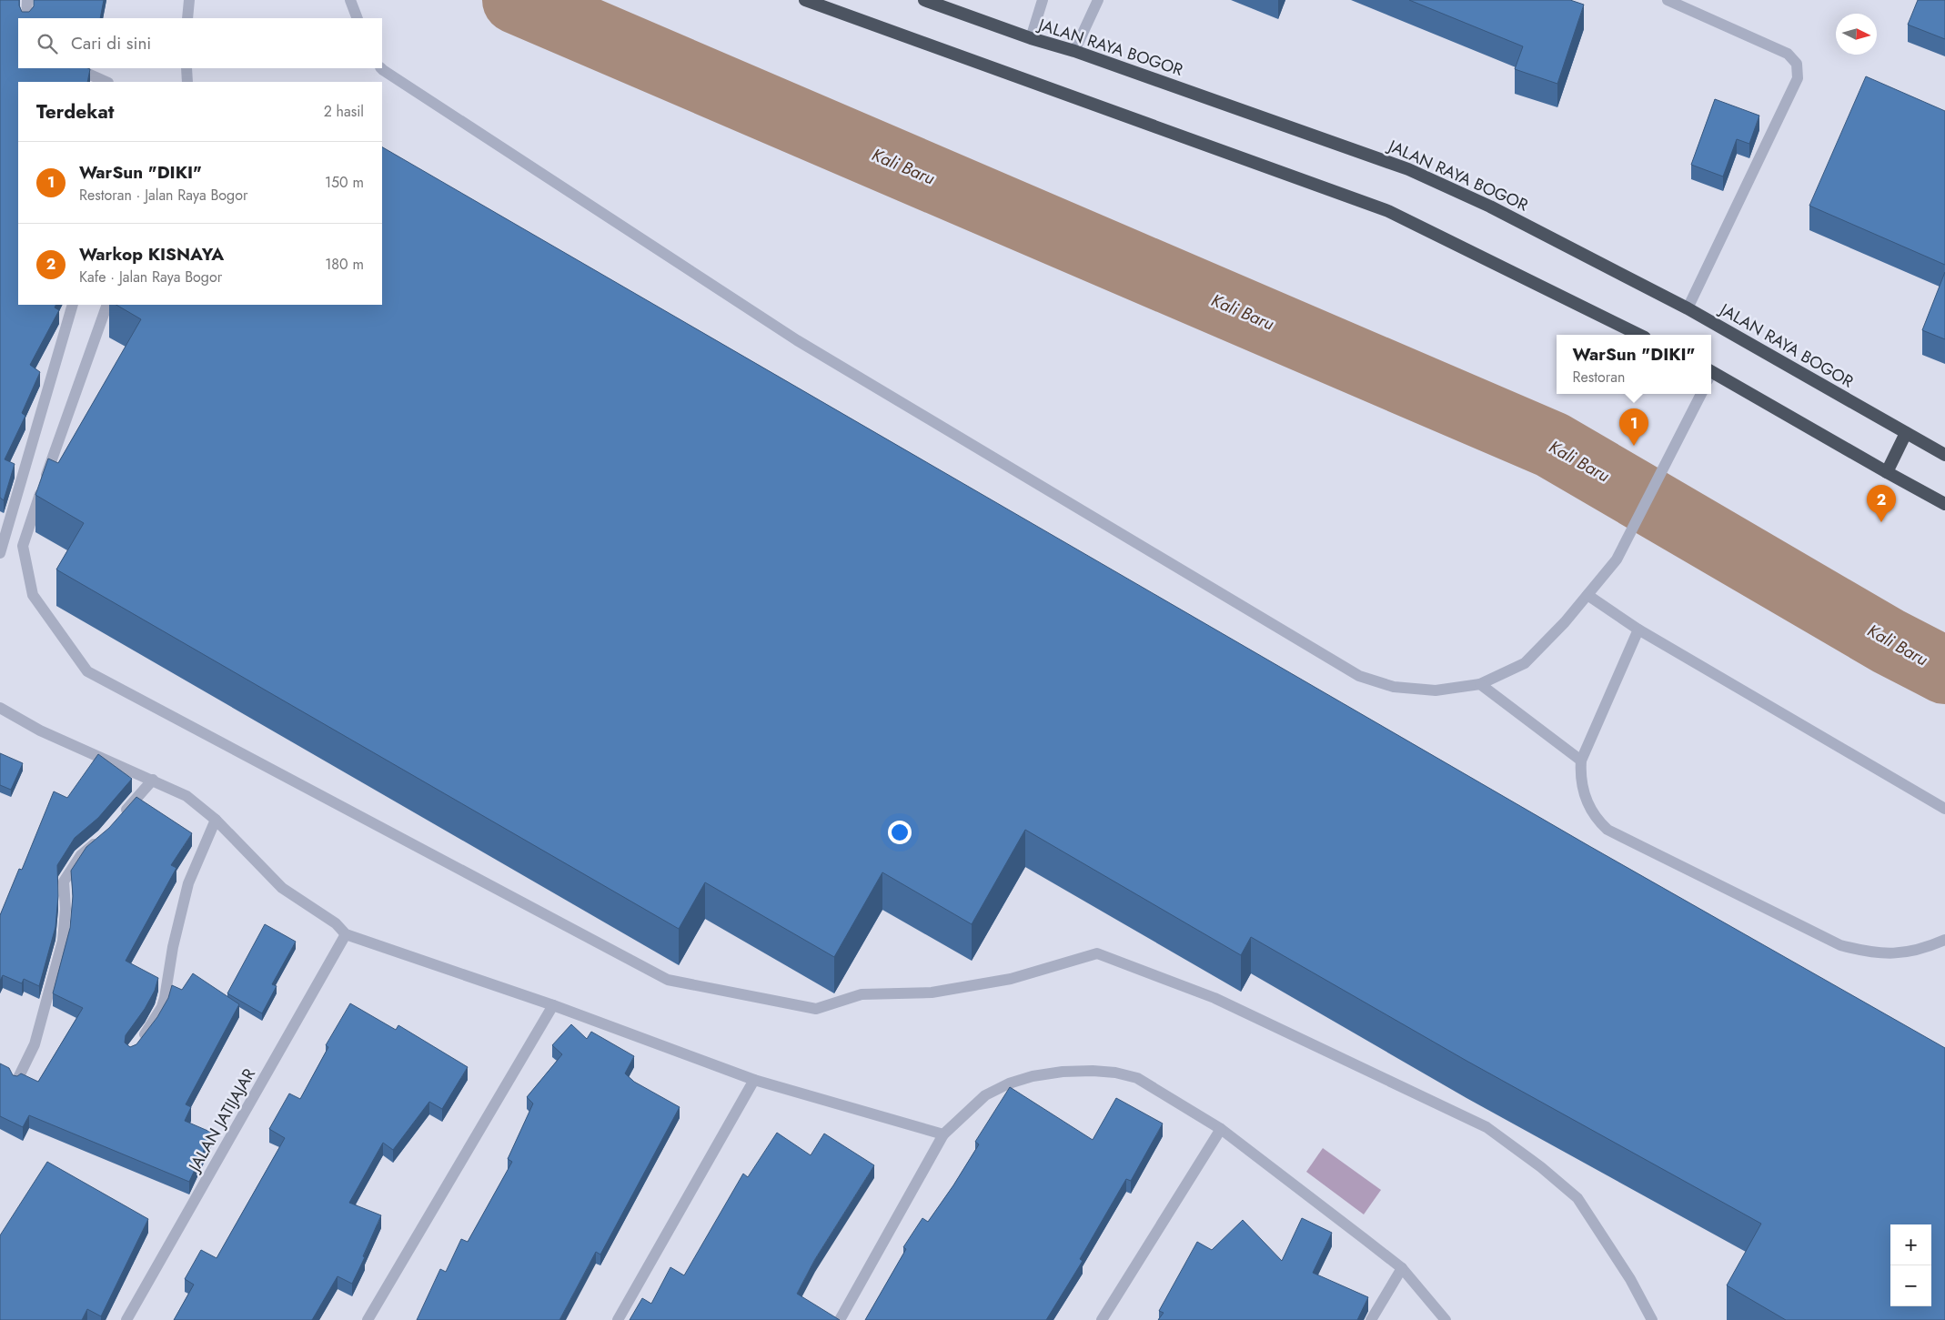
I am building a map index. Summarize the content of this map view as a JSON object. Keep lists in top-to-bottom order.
{
  "streets": {
    "highway": ["JALAN RAYA BOGOR"],
    "street": ["JALAN JATIJAJAR"]
  },
  "water": ["Kali Baru"],
  "north": "right",
  "page": {
    "search": "Cari di sini",
    "heading": ["Terdekat", "2 hasil"],
    "list": [
      {
        "mark": "1",
        "name": "WarSun \"DIKI\"",
        "note": "Restoran · Jalan Raya Bogor",
        "value": "150 m"
      },
      {
        "mark": "2",
        "name": "Warkop KISNAYA",
        "note": "Kafe · Jalan Raya Bogor",
        "value": "180 m"
      }
    ],
    "popup": ["WarSun \"DIKI\"", "Restoran"],
    "pins": ["1", "2"],
    "map_buttons": ["+", "−"]
  }
}
